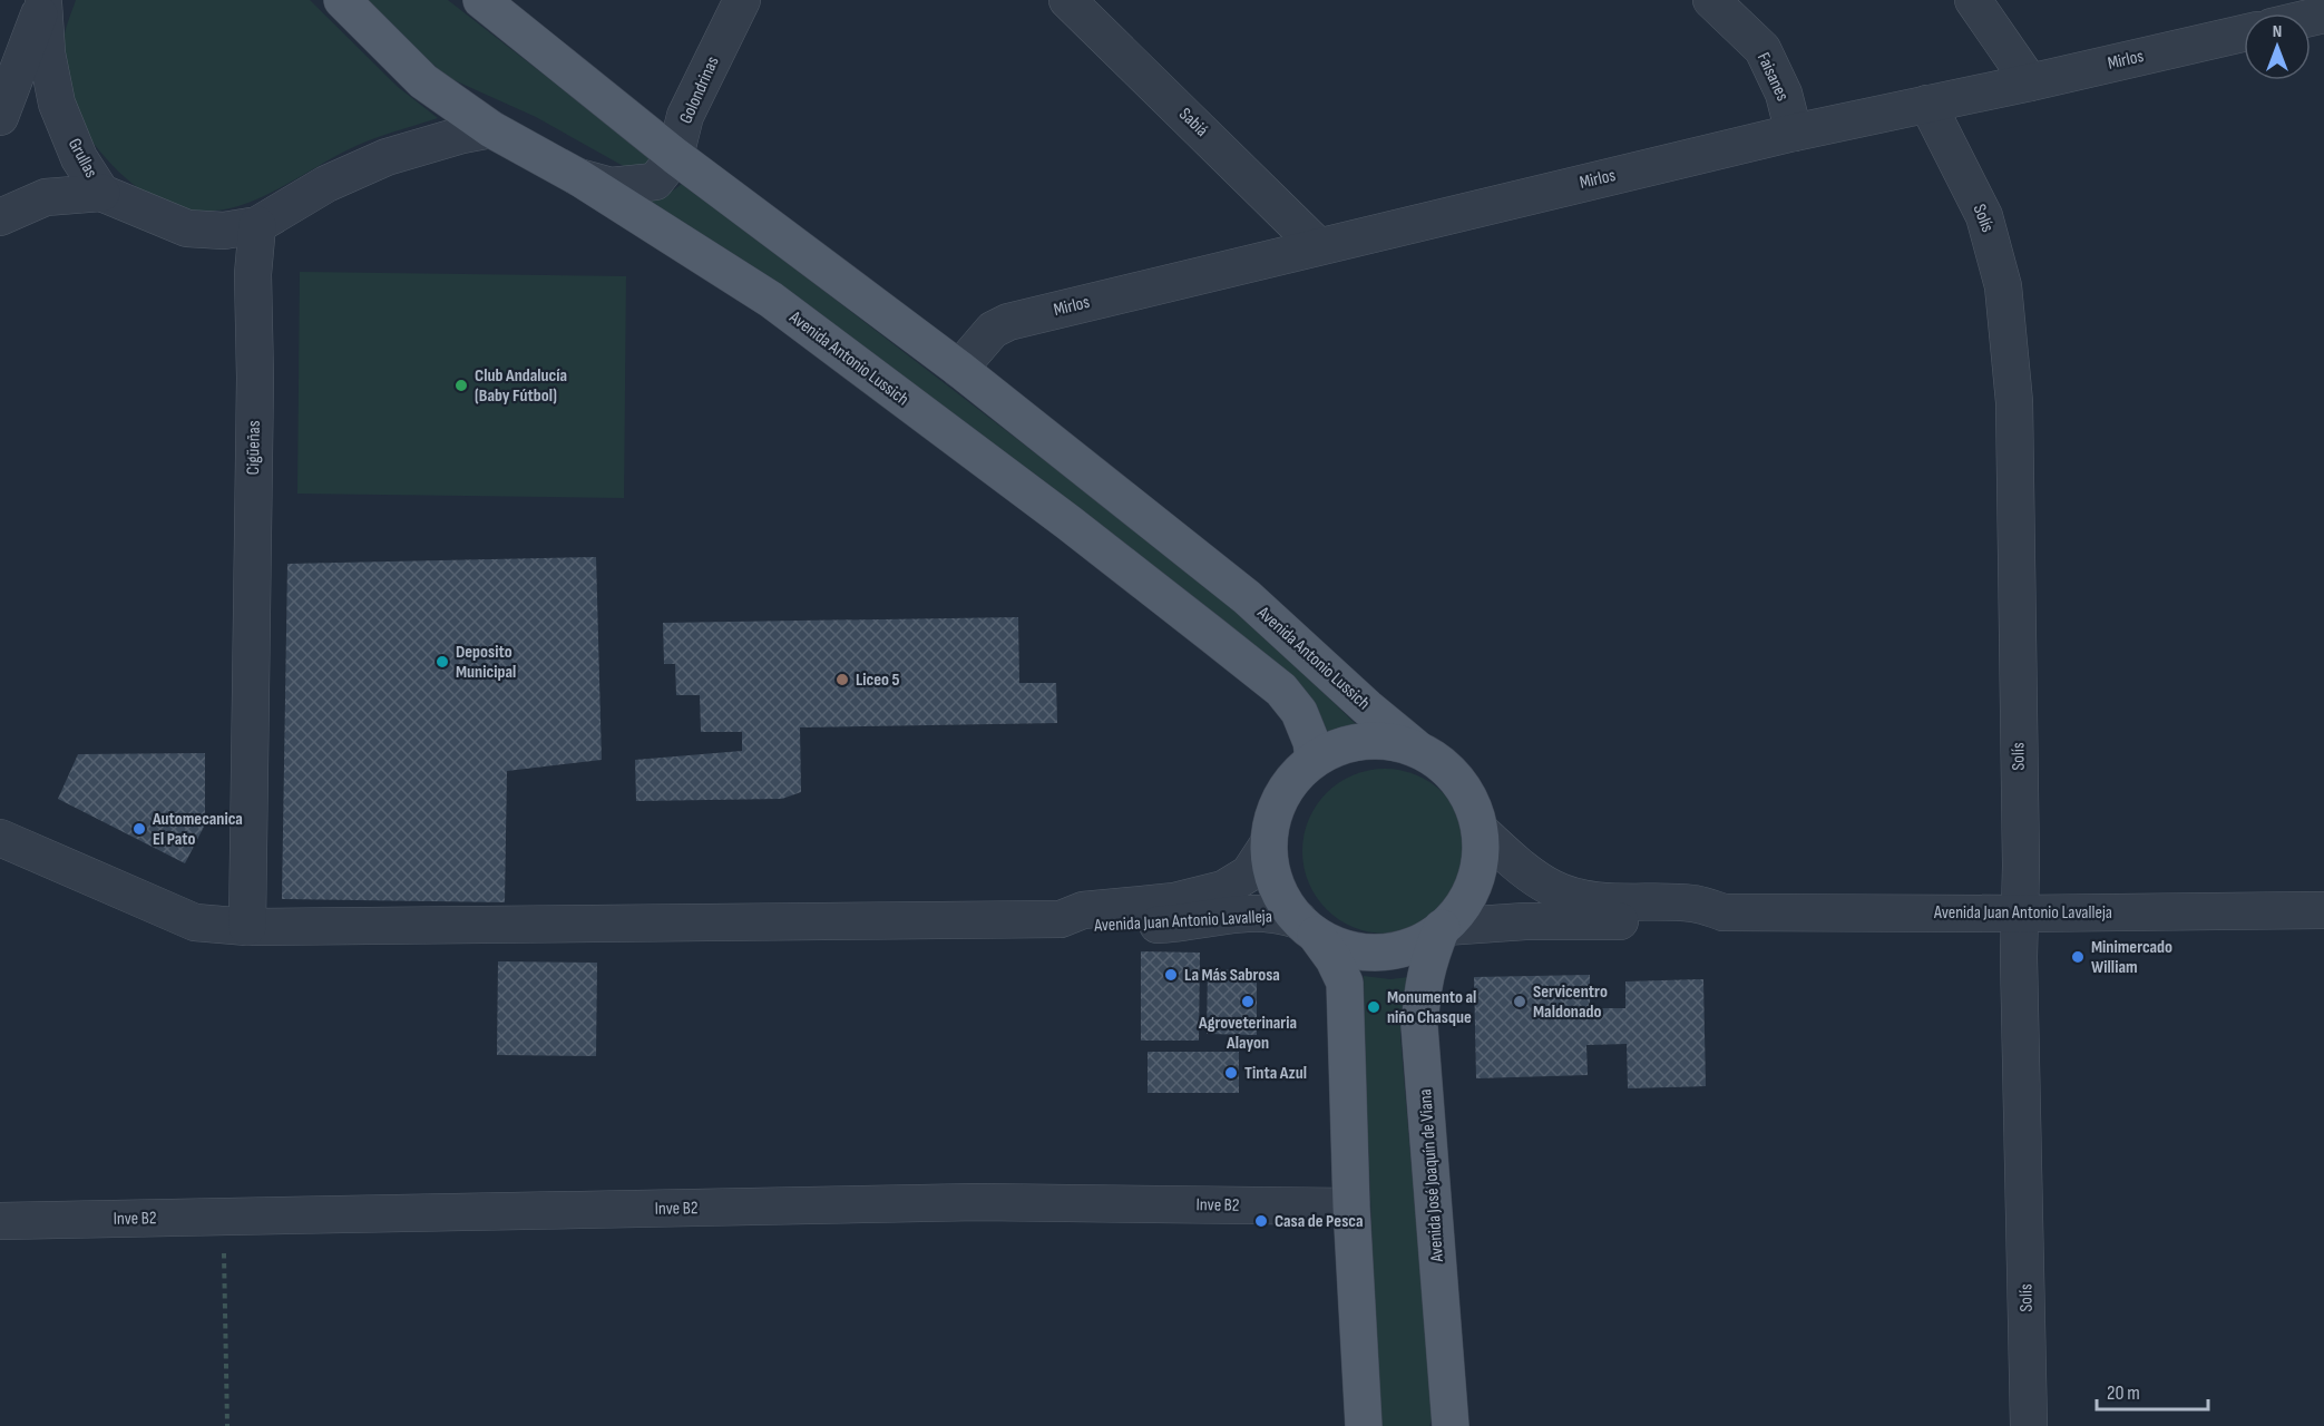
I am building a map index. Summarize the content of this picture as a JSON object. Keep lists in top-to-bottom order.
{
  "streets": {
    "main road": ["Avenida Antonio Lussich", "Avenida José Joaquín de Viana"],
    "street": [
      "Mirlos",
      "Faisanes",
      "Golondrinas",
      "Sabiá",
      "Grullas",
      "Solís",
      "Cigüeñas",
      "Avenida Juan Antonio Lavalleja",
      "Inve B2"
    ]
  },
  "crossings": [
    ["Mirlos", "Faisanes"],
    ["Mirlos", "Sabiá"],
    ["Mirlos", "Solís"],
    ["Mirlos", "Avenida Antonio Lussich"],
    ["Golondrinas", "Avenida Antonio Lussich"],
    ["Grullas", "Cigüeñas"],
    ["Solís", "Avenida Juan Antonio Lavalleja"],
    ["Avenida Antonio Lussich", "Avenida Juan Antonio Lavalleja"],
    ["Avenida Antonio Lussich", "Avenida José Joaquín de Viana"],
    ["Avenida Juan Antonio Lavalleja", "Avenida José Joaquín de Viana"]
  ],
  "places": [
    "Club Andalucía (Baby Fútbol)",
    "Deposito Municipal",
    "Liceo 5",
    "Automecanica El Pato",
    "Minimercado William",
    "La Más Sabrosa",
    "Agroveterinaria Alayon",
    "Servicentro Maldonado",
    "Monumento al niño Chasque",
    "Tinta Azul",
    "Casa de Pesca"
  ],
  "scale_bar": "20 m",
  "north": "top"
}
